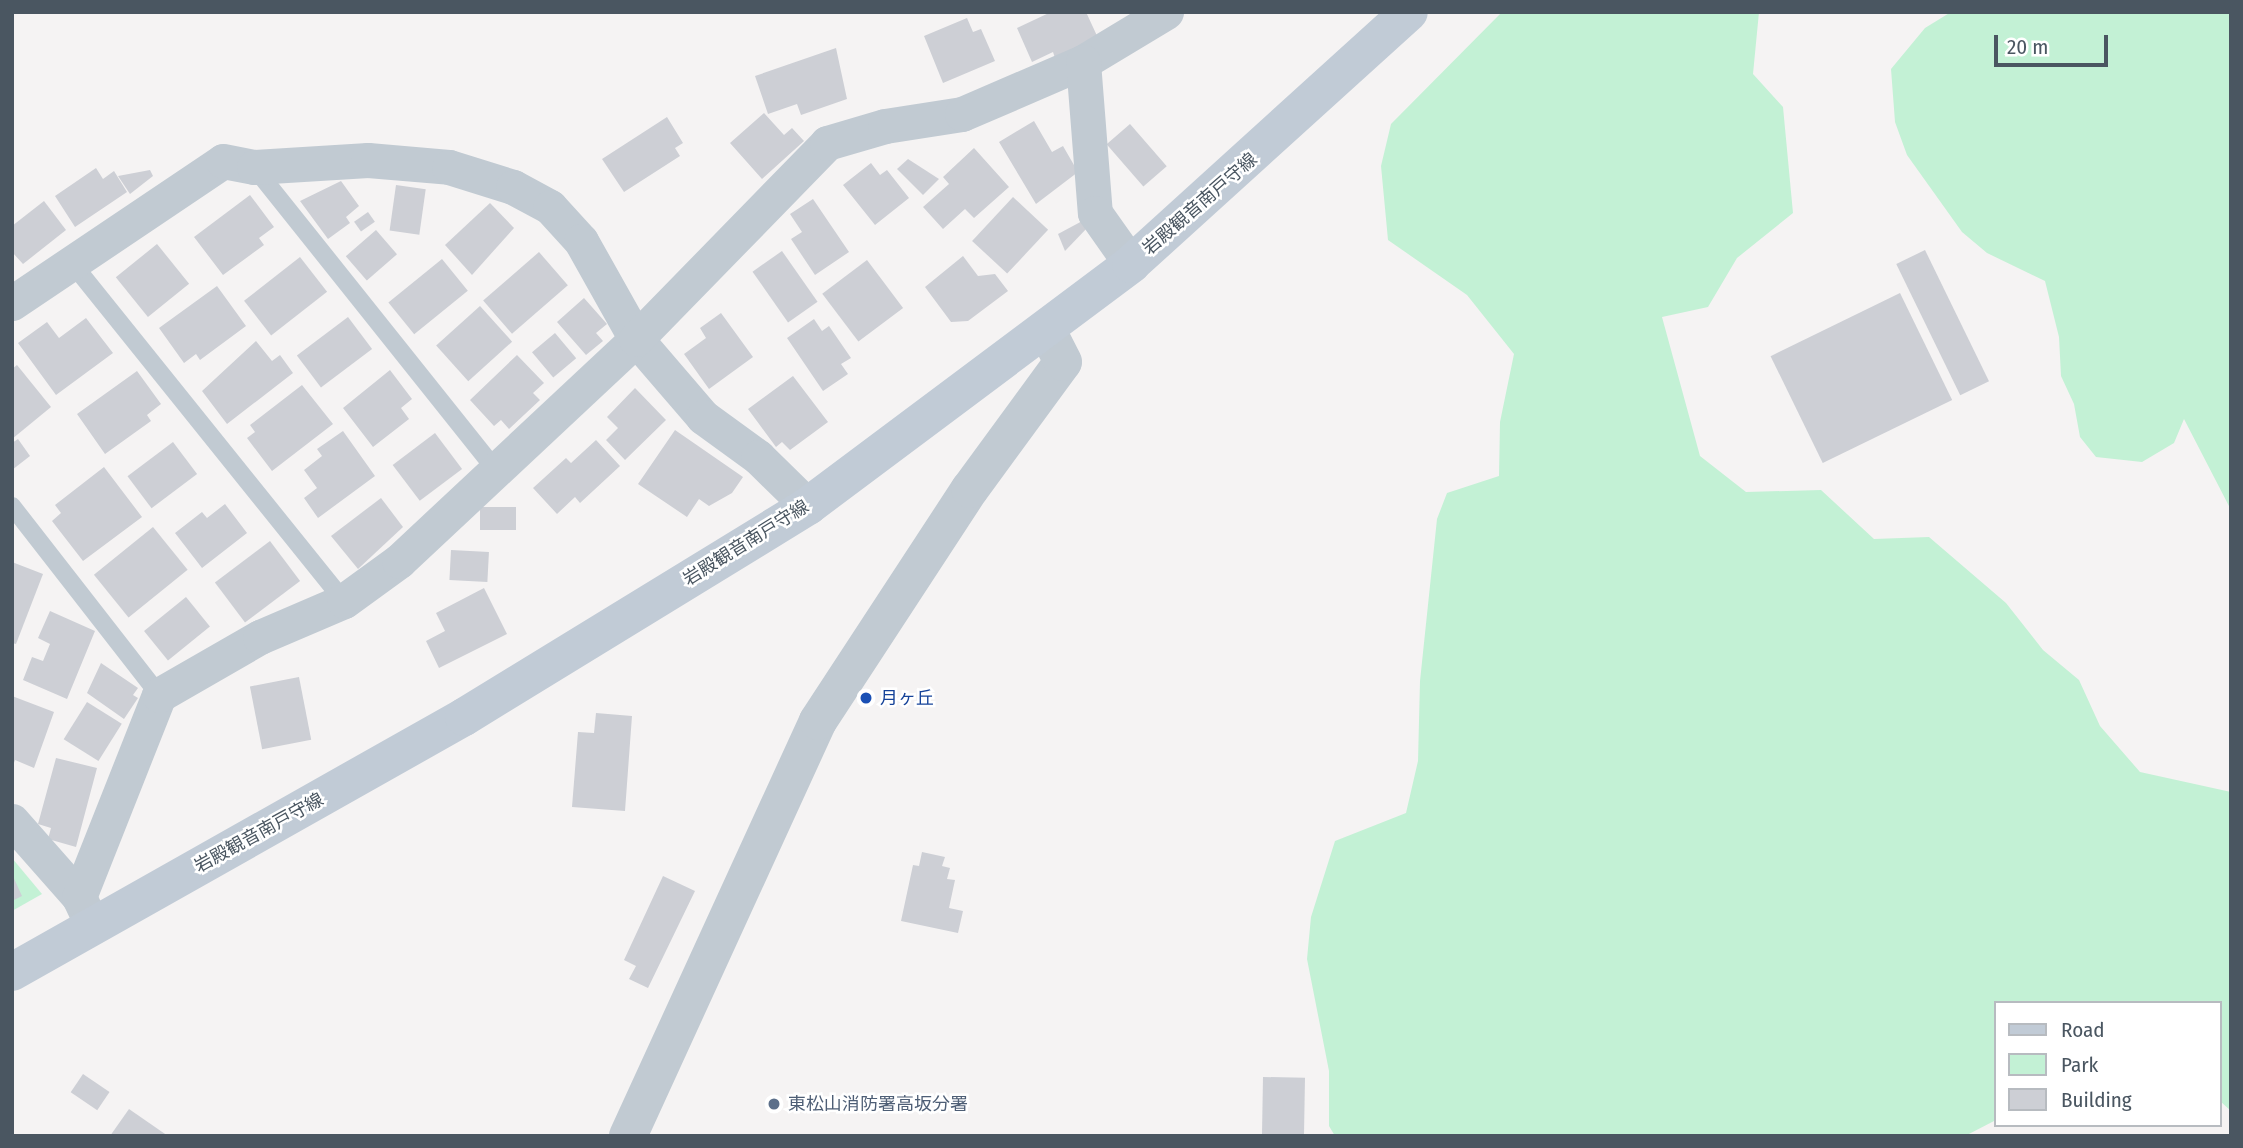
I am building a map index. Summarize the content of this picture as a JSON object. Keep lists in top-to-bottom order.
{
  "streets": {
    "main road": ["岩殿観音南戸守線"]
  },
  "places": ["月ヶ丘", "東松山消防署高坂分署"],
  "legend": ["Road", "Park", "Building"],
  "scale_bar": "20 m"
}
